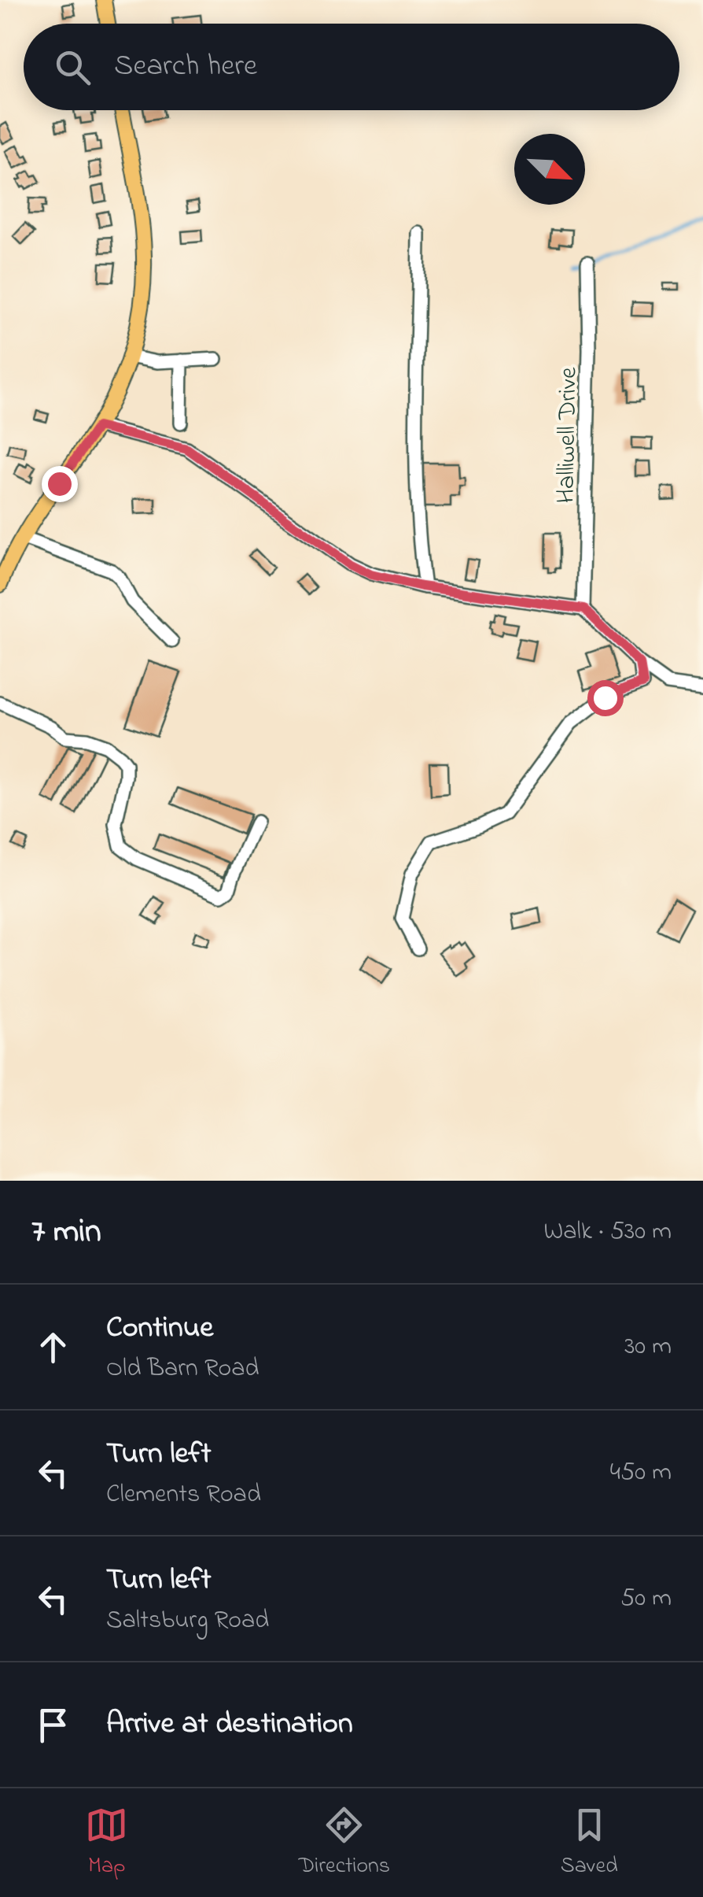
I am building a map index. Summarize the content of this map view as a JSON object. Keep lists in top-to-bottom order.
{
  "streets": {
    "street": ["Halliwell Drive"]
  },
  "north": "bottom right",
  "page": {
    "search": "Search here",
    "heading": ["7 min", "Walk · 530 m"],
    "list": [
      ["Continue", "Old Barn Road", "30 m"],
      ["Turn left", "Clements Road", "450 m"],
      ["Turn left", "Saltsburg Road", "50 m"],
      "Arrive at destination"
    ],
    "nav": ["Map", "Directions", "Saved"]
  }
}
